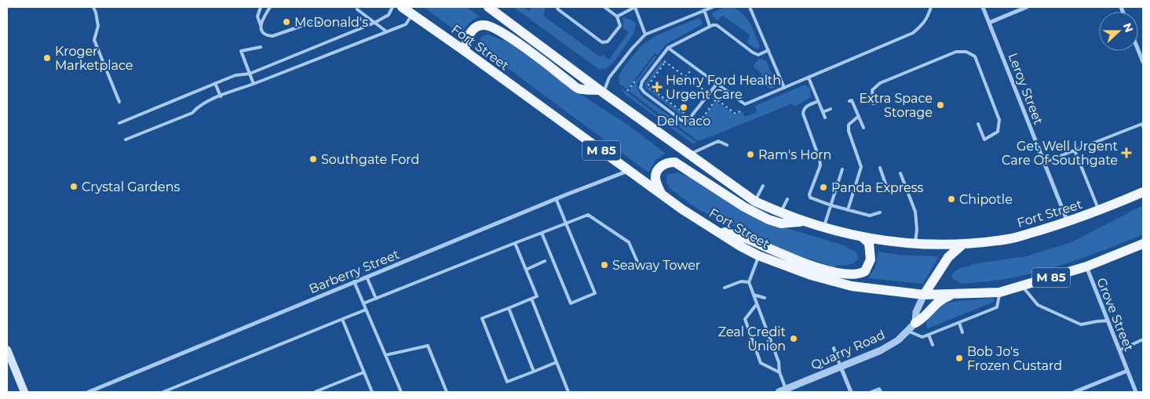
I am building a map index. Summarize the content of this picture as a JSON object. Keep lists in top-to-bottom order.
{
  "streets": {
    "main road": ["Fort Street", "M 85"],
    "street": [
      "Leroy Street",
      "Barberry Street",
      "Grove Street",
      "Quarry Road"
    ]
  },
  "crossings": [
    ["Fort Street", "Leroy Street"],
    ["Fort Street", "Barberry Street"],
    ["Fort Street", "Grove Street"]
  ],
  "places": {
    "other": [
      "McDonald's",
      "Kroger Marketplace",
      "Extra Space Storage",
      "Del Taco",
      "Ram's Horn",
      "Southgate Ford",
      "Crystal Gardens",
      "Panda Express",
      "Chipotle",
      "Seaway Tower",
      "Zeal Credit Union",
      "Bob Jo's Frozen Custard"
    ],
    "health": ["Henry Ford Health Urgent Care", "Get Well Urgent Care Of Southgate"]
  },
  "north": "right"
}
